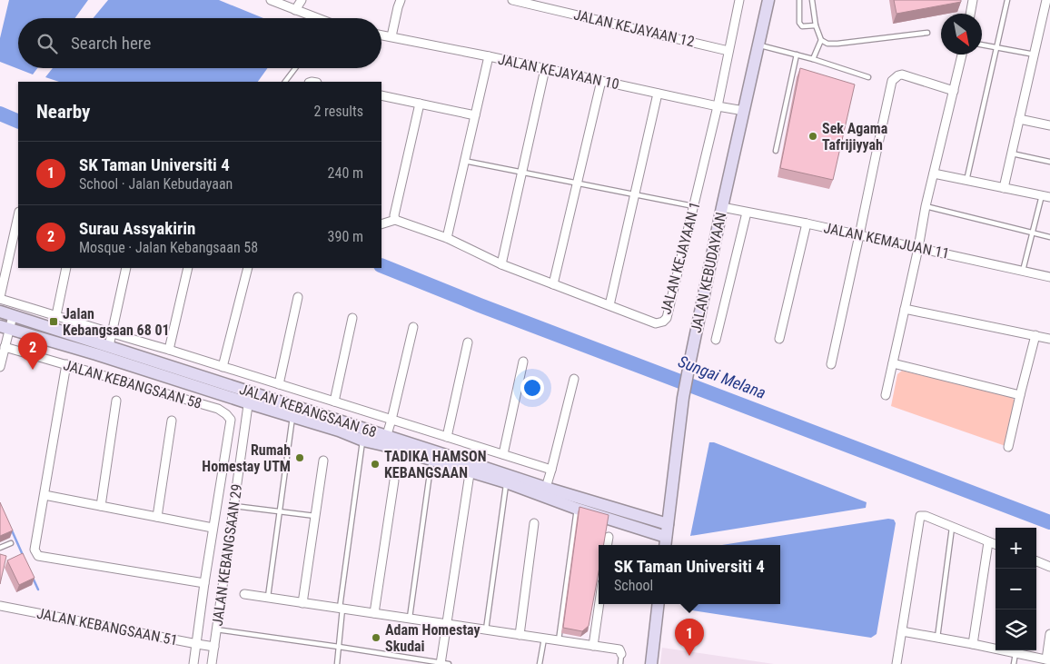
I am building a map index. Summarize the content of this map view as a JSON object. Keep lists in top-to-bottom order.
{
  "streets": {
    "street": [
      "JALAN KEJAYAAN 12",
      "JALAN KEJAYAAN 10",
      "JALAN KEMAJUAN 11",
      "JALAN KEJAYAAN 1",
      "JALAN KEBUDAYAAN",
      "JALAN KEBANGSAAN 58",
      "JALAN KEBANGSAAN 68",
      "JALAN KEBANGSAAN 29",
      "JALAN KEBANGSAAN 51"
    ]
  },
  "crossings": [
    ["JALAN KEJAYAAN 12", "JALAN KEJAYAAN 1"],
    ["JALAN KEJAYAAN 10", "JALAN KEJAYAAN 1"],
    ["JALAN KEJAYAAN 10", "JALAN KEBUDAYAAN"],
    ["JALAN KEMAJUAN 11", "JALAN KEBUDAYAAN"],
    ["JALAN KEBUDAYAAN", "JALAN KEBANGSAAN 68"],
    ["JALAN KEBANGSAAN 68", "JALAN KEBANGSAAN 29"],
    ["JALAN KEBANGSAAN 29", "JALAN KEBANGSAAN 51"]
  ],
  "water": ["Sungai Melana"],
  "places": {
    "other": [
      "Sek Agama Tafrijiyyah",
      "Rumah Homestay UTM",
      "TADIKA HAMSON KEBANGSAAN",
      "Adam Homestay Skudai"
    ],
    "transit": ["Jalan Kebangsaan 68 01"]
  },
  "north": "bottom right",
  "page": {
    "search": "Search here",
    "heading": ["Nearby", "2 results"],
    "list": [
      {
        "mark": "1",
        "name": "SK Taman Universiti 4",
        "note": "School · Jalan Kebudayaan",
        "value": "240 m"
      },
      {
        "mark": "2",
        "name": "Surau Assyakirin",
        "note": "Mosque · Jalan Kebangsaan 58",
        "value": "390 m"
      }
    ],
    "pins": ["2", "1"],
    "map_buttons": ["+", "−"],
    "popup": ["SK Taman Universiti 4", "School"]
  }
}
